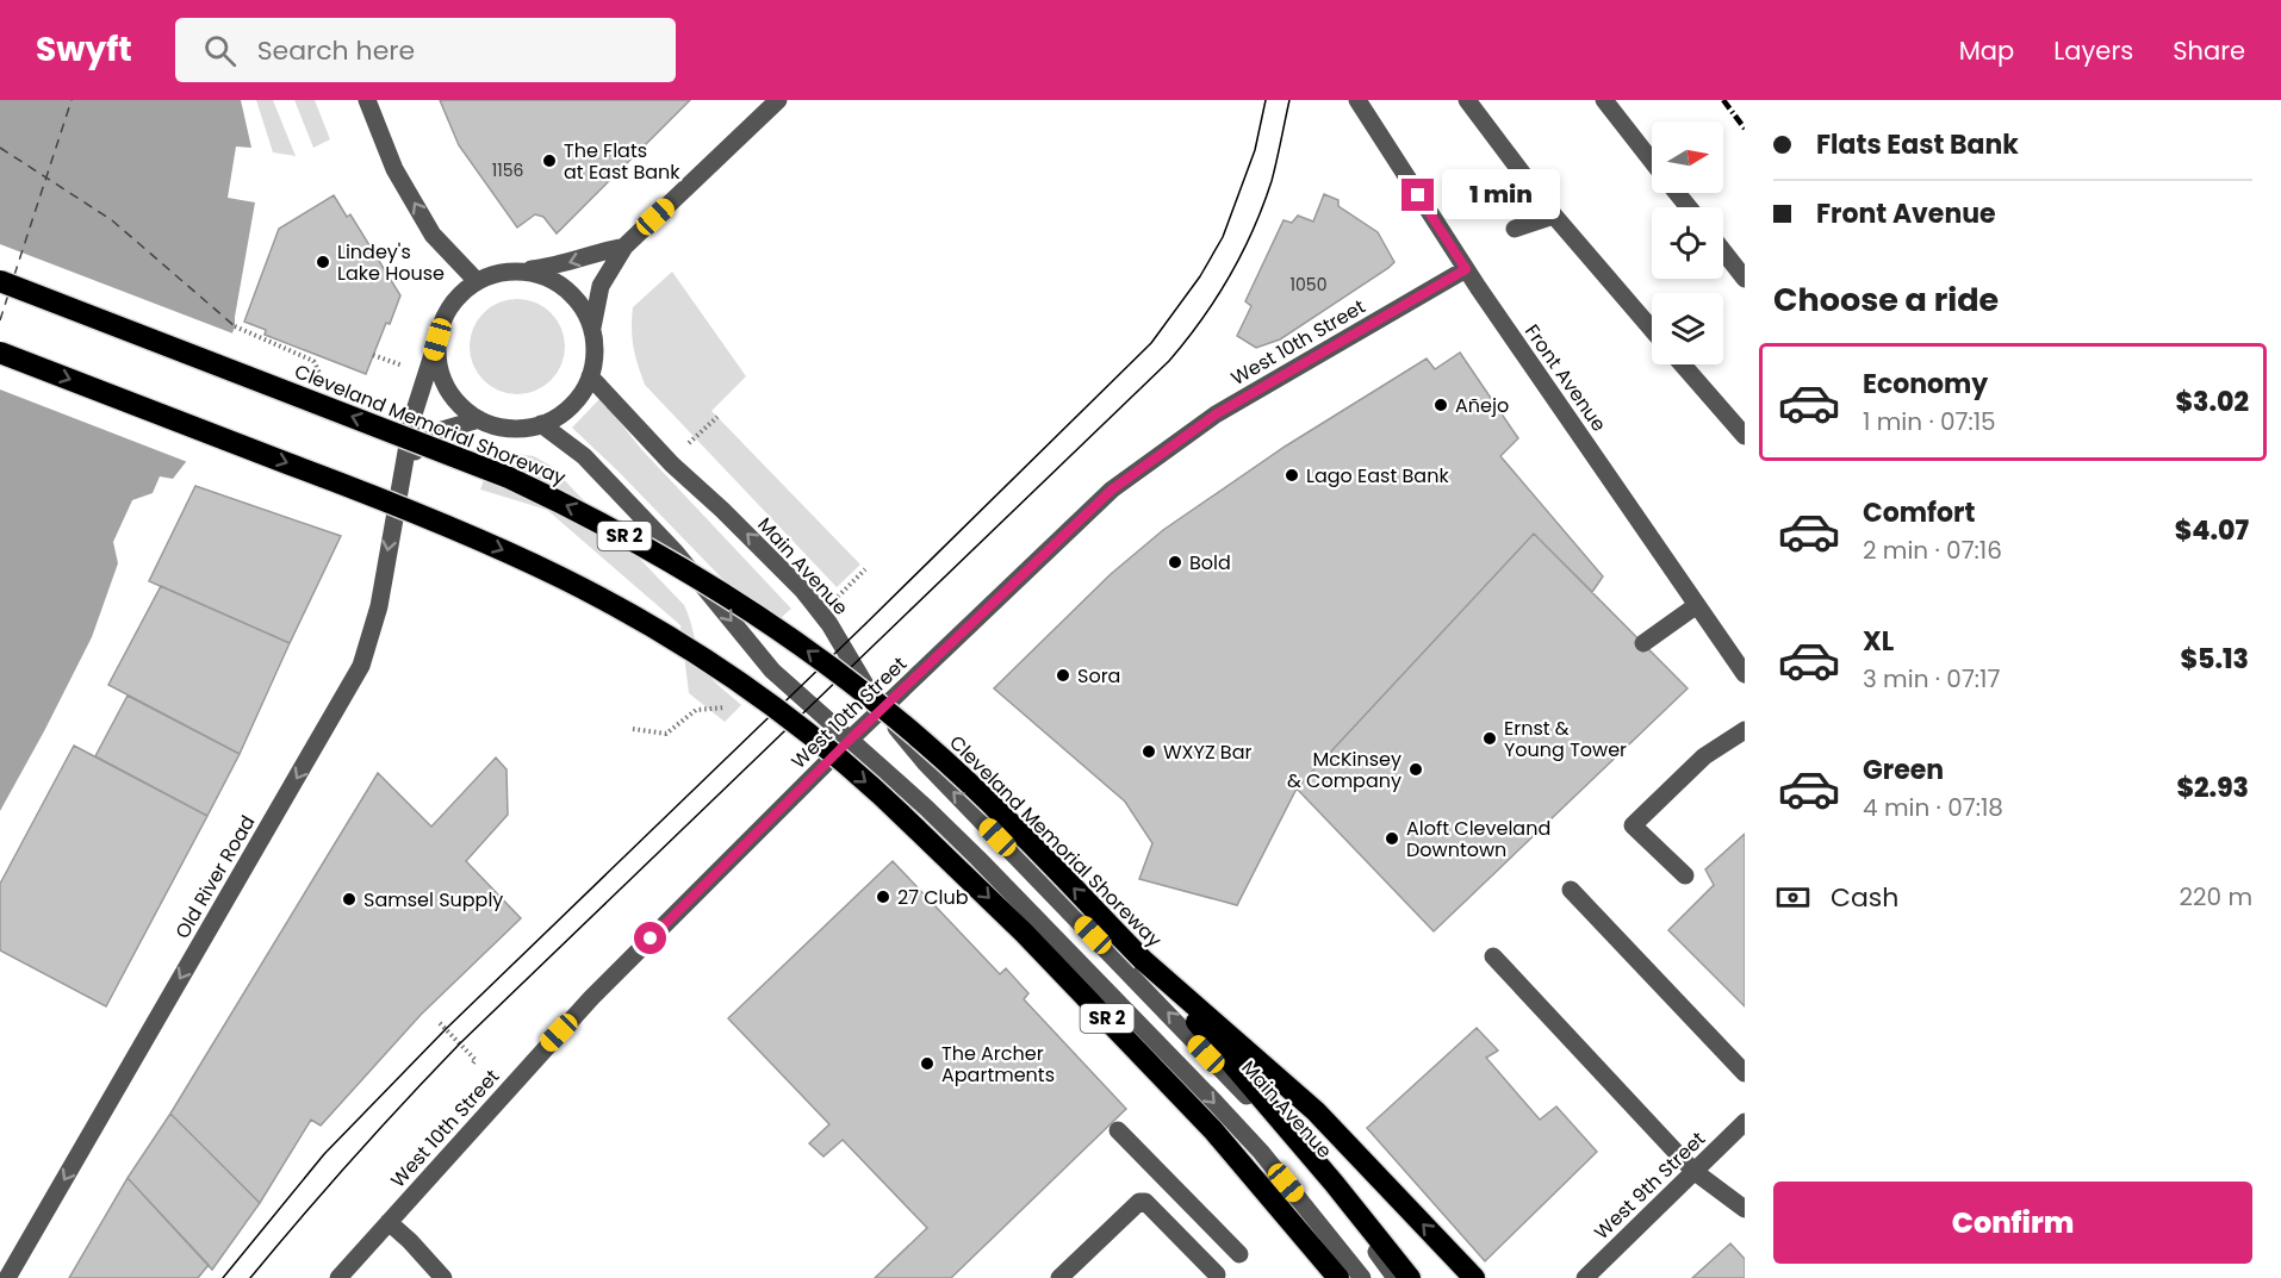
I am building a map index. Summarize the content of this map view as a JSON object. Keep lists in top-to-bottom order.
{
  "streets": {
    "highway": ["Cleveland Memorial Shoreway", "SR 2"],
    "street": [
      "West 10th Street",
      "Front Avenue",
      "Main Avenue",
      "Old River Road",
      "West 9th Street"
    ]
  },
  "crossings": [
    ["West 10th Street", "Front Avenue"],
    ["West 10th Street", "Main Avenue"],
    ["Main Avenue", "Old River Road"]
  ],
  "one_way": ["Old River Road"],
  "places": [
    "The Flats at East Bank",
    "Lindey's Lake House",
    "Añejo",
    "Lago East Bank",
    "Bold",
    "Sora",
    "Ernst & Young Tower",
    "WXYZ Bar",
    "McKinsey & Company",
    "Aloft Cleveland Downtown",
    "27 Club",
    "Samsel Supply",
    "The Archer Apartments"
  ],
  "house_numbers": ["1156", "1050"],
  "north": "right",
  "page": {
    "header": "Swyft",
    "search": "Search here",
    "nav": ["Map", "Layers", "Share"],
    "banner": ["Flats East Bank", "Front Avenue"],
    "bubble": "1 min",
    "heading": "Choose a ride",
    "list": [
      {
        "name": "Economy",
        "note": "1 min · 07:15",
        "value": "$3.02"
      },
      {
        "name": "Comfort",
        "note": "2 min · 07:16",
        "value": "$4.07"
      },
      {
        "name": "XL",
        "note": "3 min · 07:17",
        "value": "$5.13"
      },
      {
        "name": "Green",
        "note": "4 min · 07:18",
        "value": "$2.93"
      }
    ],
    "pay": ["Cash", "220 m"],
    "buttons": "Confirm"
  }
}
